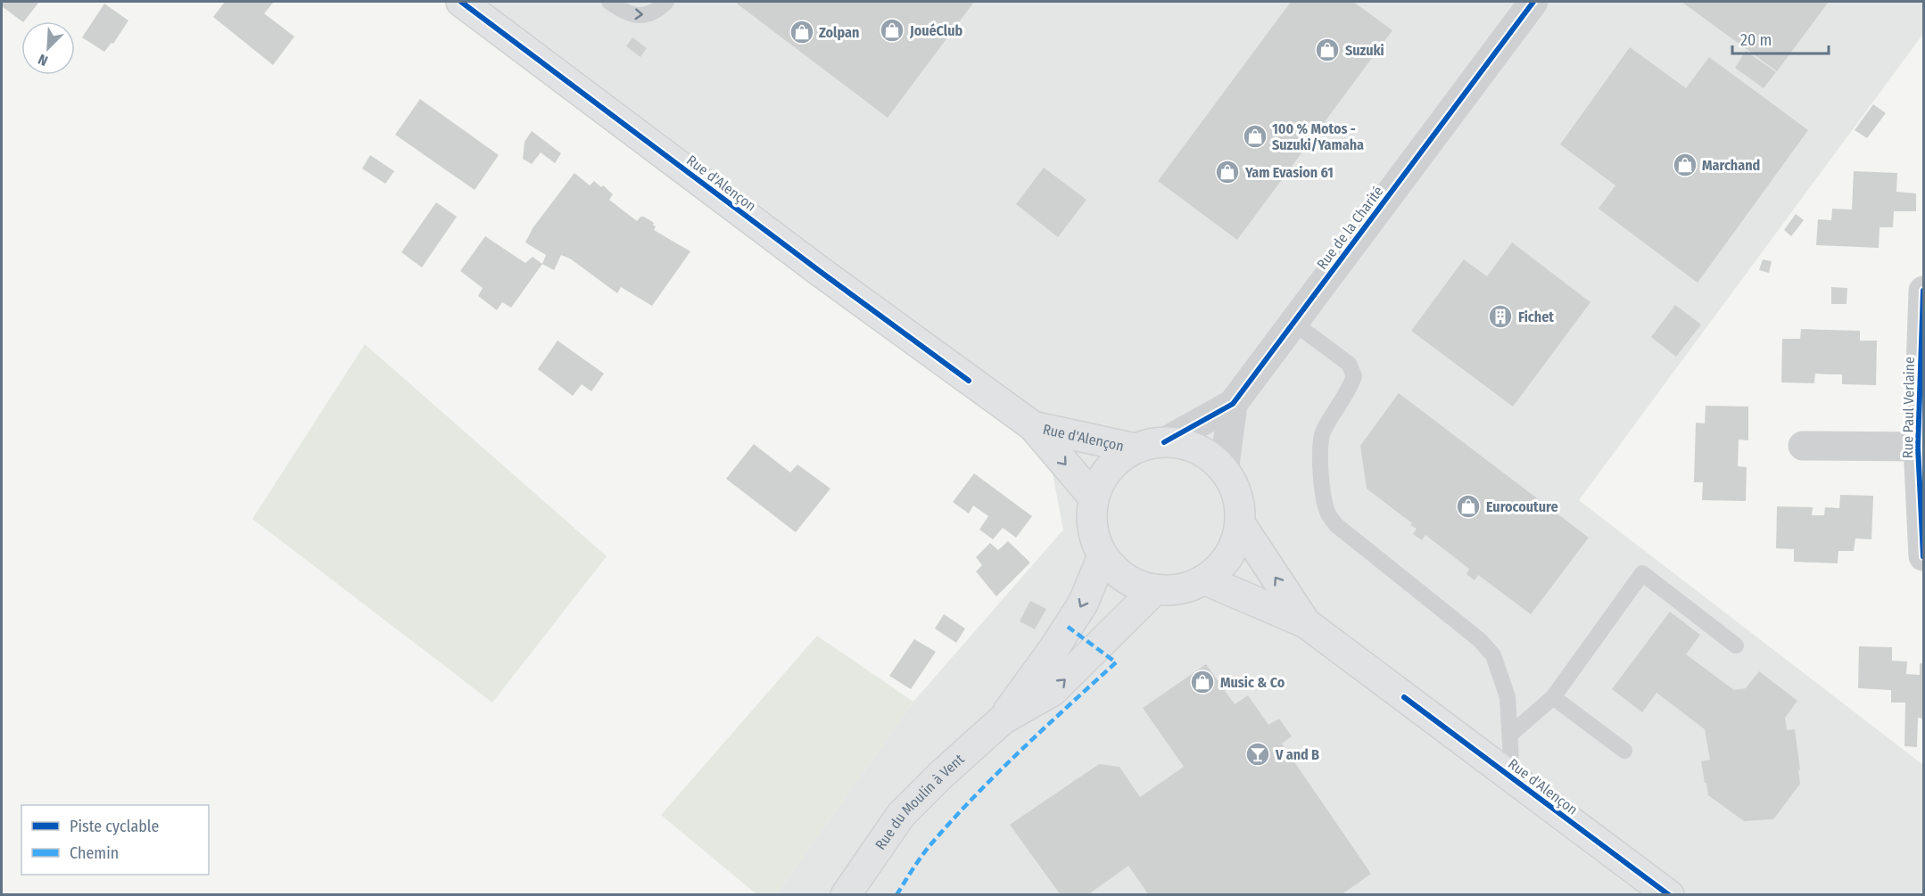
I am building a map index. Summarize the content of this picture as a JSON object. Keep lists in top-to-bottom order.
{
  "streets": {
    "main road": ["Rue d'Alençon", "Rue du Moulin à Vent"],
    "street": ["Rue de la Charité", "Rue Paul Verlaine"]
  },
  "crossings": [
    ["Rue d'Alençon", "Rue de la Charité"],
    ["Rue d'Alençon", "Rue du Moulin à Vent"],
    ["Rue de la Charité", "Rue du Moulin à Vent"]
  ],
  "places": {
    "shop": [
      "JouéClub",
      "Zolpan",
      "Suzuki",
      "100 % Motos - Suzuki/Yamaha",
      "Marchand",
      "Yam Evasion 61",
      "Eurocouture",
      "Music & Co"
    ],
    "building": ["Fichet"],
    "bar": ["V and B"]
  },
  "legend": ["Piste cyclable", "Chemin"],
  "scale_bar": "20 m",
  "north": "bottom left"
}
